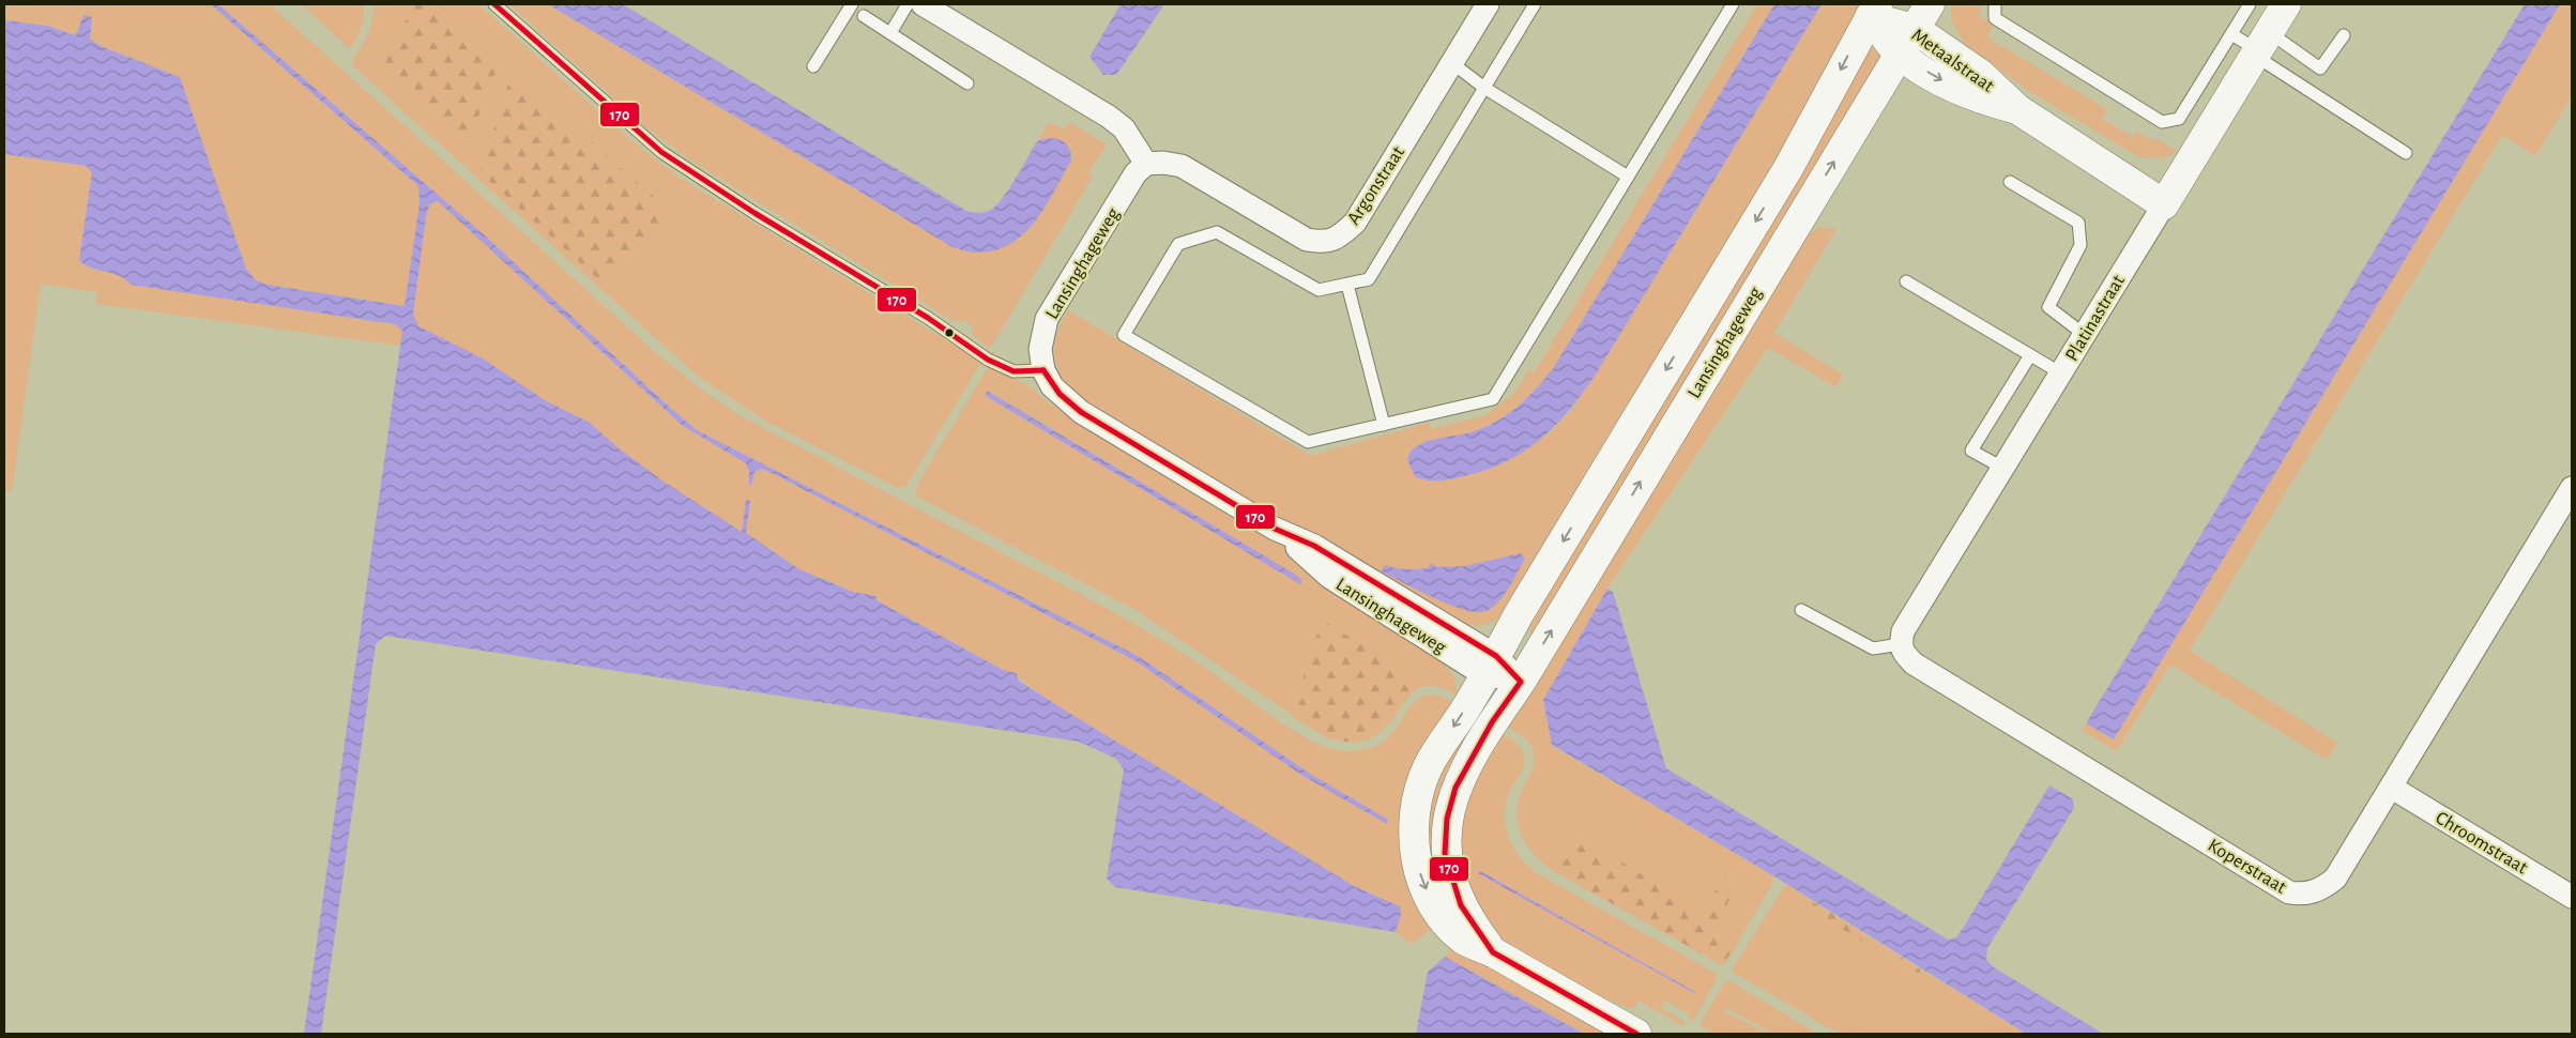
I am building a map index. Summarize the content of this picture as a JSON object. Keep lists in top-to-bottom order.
{
  "streets": {
    "street": [
      "Metaalstraat",
      "Argonstraat",
      "Lansinghageweg",
      "Platinastraat",
      "Chroomstraat",
      "Koperstraat"
    ]
  },
  "crossings": [
    ["Metaalstraat", "Lansinghageweg"],
    ["Metaalstraat", "Platinastraat"],
    ["Argonstraat", "Lansinghageweg"],
    ["Platinastraat", "Koperstraat"],
    ["Chroomstraat", "Koperstraat"]
  ],
  "lines": ["transit line 170"]
}
